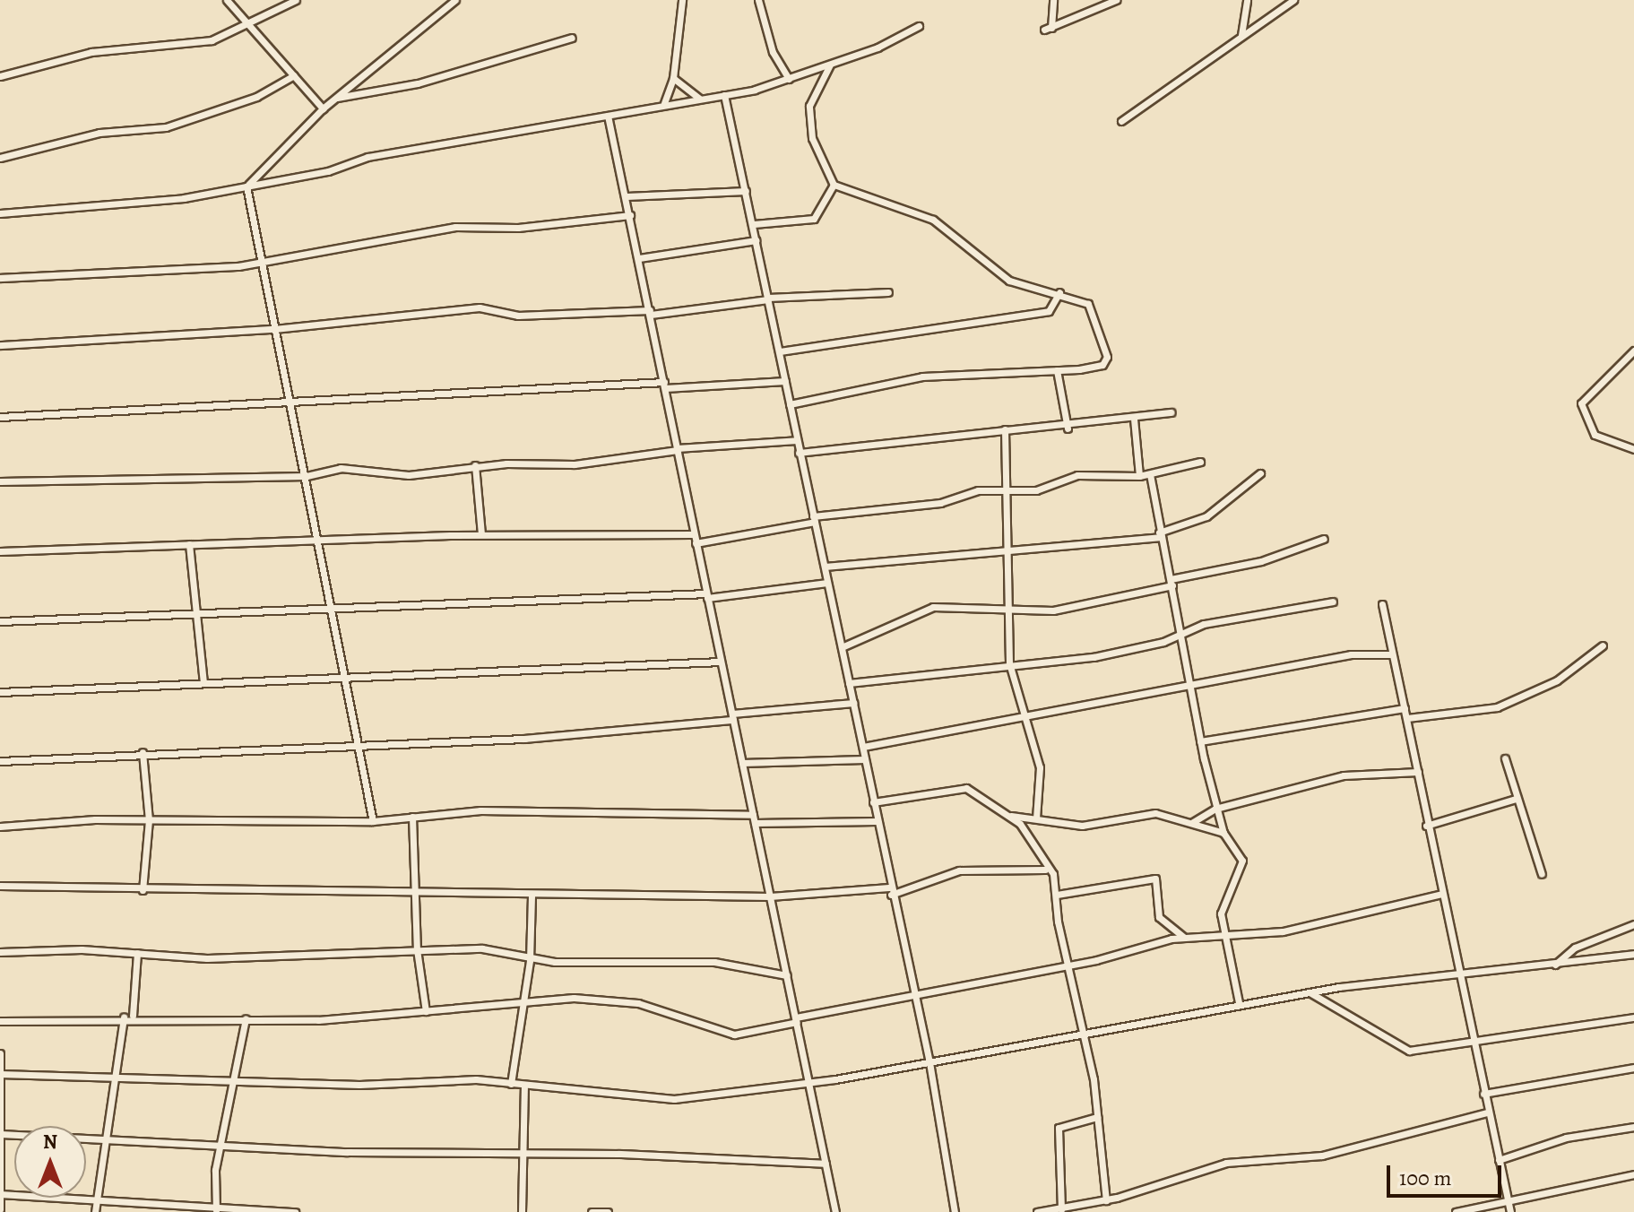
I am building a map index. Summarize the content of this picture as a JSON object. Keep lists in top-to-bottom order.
{
  "scale_bar": "100 m",
  "north": "top"
}
